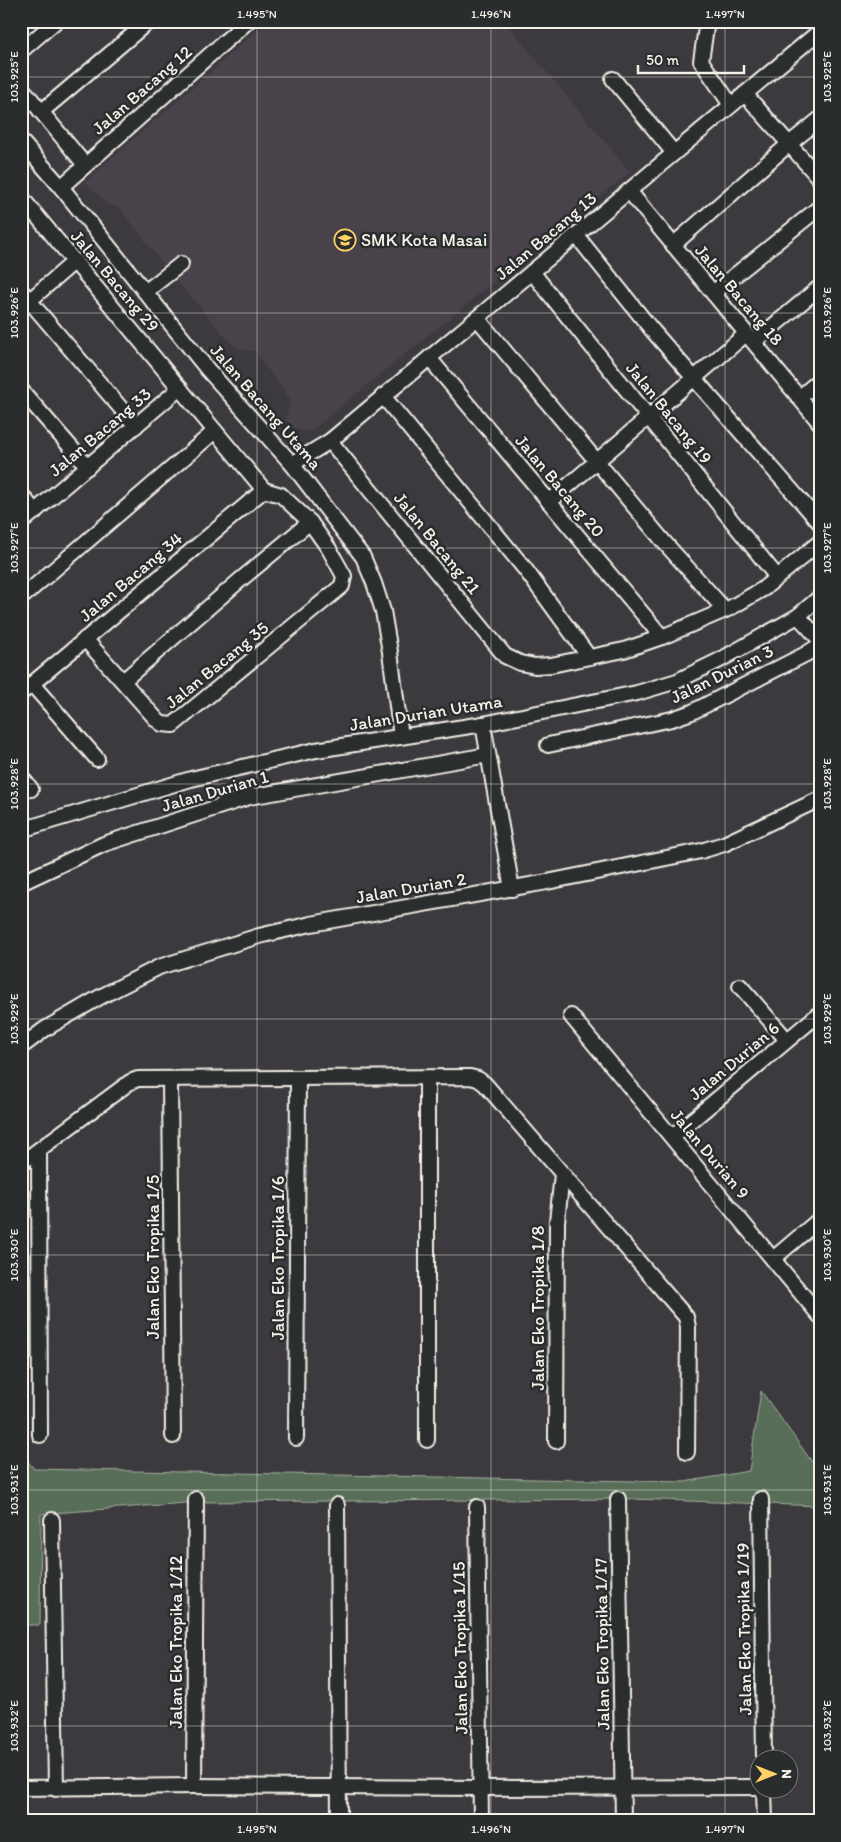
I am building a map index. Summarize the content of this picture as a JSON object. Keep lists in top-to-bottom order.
{
  "streets": {
    "street": [
      "Jalan Bacang 12",
      "Jalan Bacang 13",
      "Jalan Bacang 29",
      "Jalan Bacang 18",
      "Jalan Bacang Utama",
      "Jalan Bacang 19",
      "Jalan Bacang 33",
      "Jalan Bacang 20",
      "Jalan Bacang 21",
      "Jalan Bacang 34",
      "Jalan Bacang 35",
      "Jalan Durian 3",
      "Jalan Durian Utama",
      "Jalan Durian 1",
      "Jalan Durian 2",
      "Jalan Durian 6",
      "Jalan Durian 9",
      "Jalan Eko Tropika 1/5",
      "Jalan Eko Tropika 1/6",
      "Jalan Eko Tropika 1/8",
      "Jalan Eko Tropika 1/19",
      "Jalan Eko Tropika 1/12",
      "Jalan Eko Tropika 1/17",
      "Jalan Eko Tropika 1/15"
    ]
  },
  "crossings": [
    ["Jalan Bacang 12", "Jalan Bacang Utama"],
    ["Jalan Bacang 13", "Jalan Bacang 18"],
    ["Jalan Bacang 13", "Jalan Bacang Utama"],
    ["Jalan Bacang 13", "Jalan Bacang 19"],
    ["Jalan Bacang 13", "Jalan Bacang 20"],
    ["Jalan Bacang 13", "Jalan Bacang 21"],
    ["Jalan Bacang 29", "Jalan Bacang 33"],
    ["Jalan Bacang 29", "Jalan Bacang 34"],
    ["Jalan Bacang Utama", "Jalan Durian Utama"],
    ["Jalan Bacang 34", "Jalan Bacang 35"],
    ["Jalan Durian 6", "Jalan Durian 9"]
  ],
  "places": {
    "school or university": ["SMK Kota Masai"]
  },
  "scale_bar": "50 m",
  "north": "right",
  "coordinates": [
    "1.495°N",
    "1.496°N",
    "1.497°N",
    "103.925°E",
    "103.926°E",
    "103.927°E",
    "103.928°E",
    "103.929°E",
    "103.930°E",
    "103.931°E",
    "103.932°E"
  ]
}
